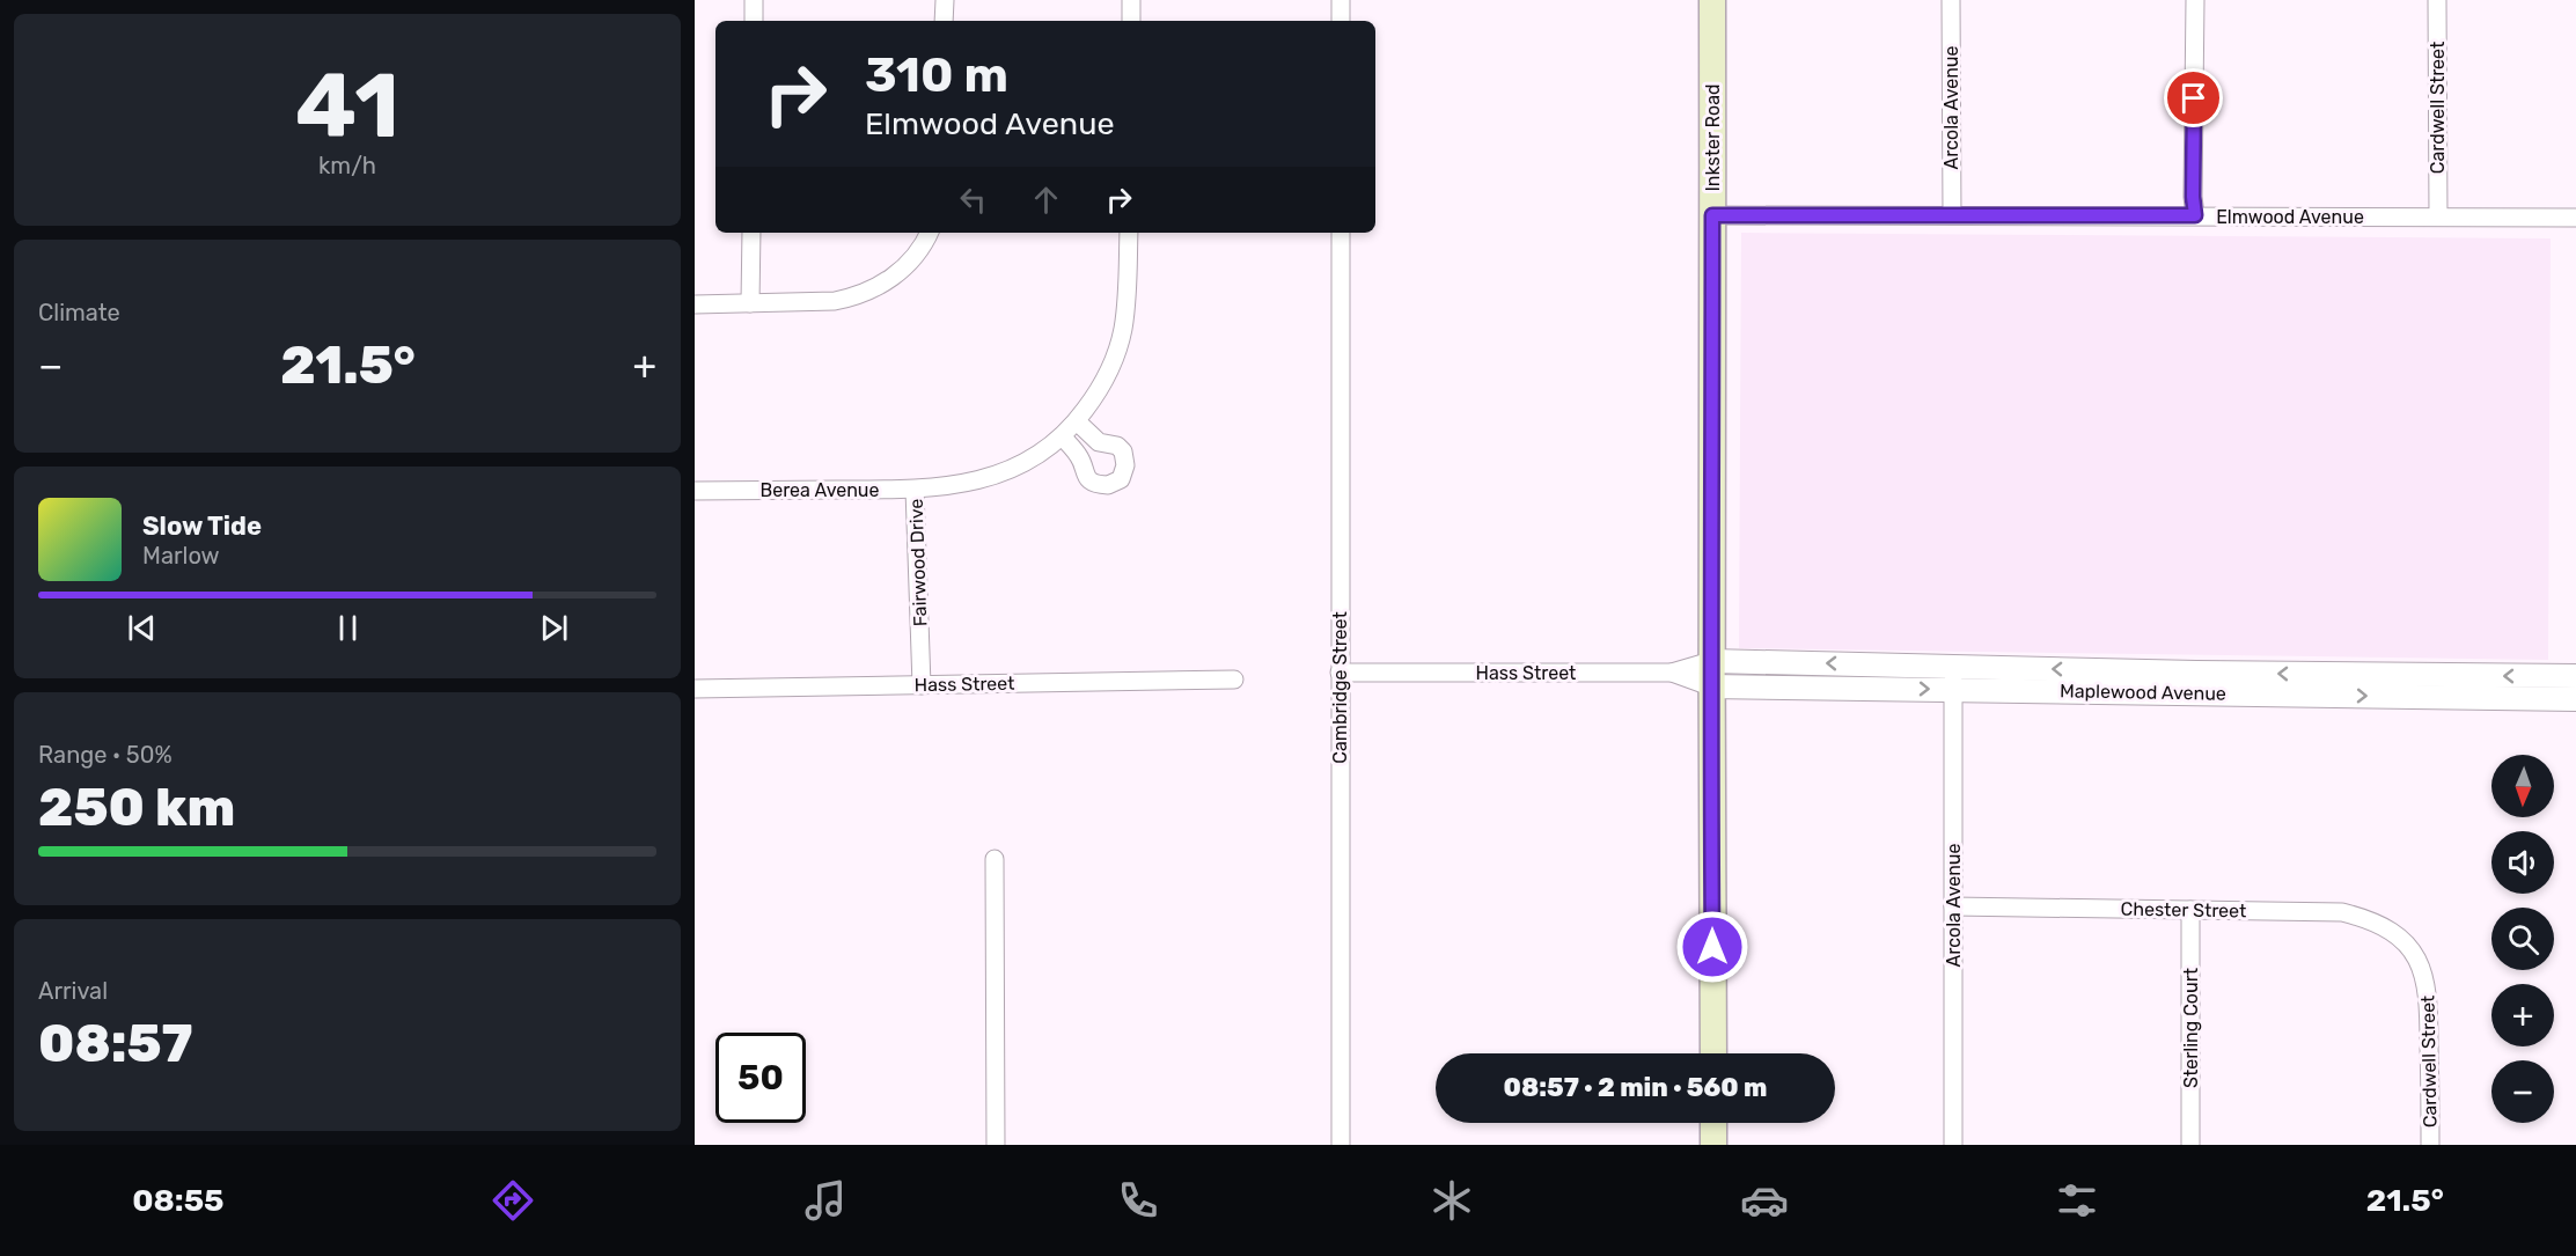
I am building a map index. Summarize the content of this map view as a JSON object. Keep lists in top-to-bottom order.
{
  "streets": {
    "main road": ["Inkster Road"],
    "street": [
      "Arcola Avenue",
      "Cardwell Street",
      "Elmwood Avenue",
      "Berea Avenue",
      "Fairwood Drive",
      "Hass Street",
      "Cambridge Street",
      "Maplewood Avenue",
      "Chester Street",
      "Sterling Court"
    ]
  },
  "crossings": [
    ["Arcola Avenue", "Elmwood Avenue"],
    ["Arcola Avenue", "Maplewood Avenue"],
    ["Arcola Avenue", "Chester Street"],
    ["Cardwell Street", "Elmwood Avenue"],
    ["Cardwell Street", "Chester Street"],
    ["Inkster Road", "Elmwood Avenue"],
    ["Inkster Road", "Hass Street"],
    ["Inkster Road", "Maplewood Avenue"],
    ["Berea Avenue", "Fairwood Drive"],
    ["Fairwood Drive", "Hass Street"],
    ["Hass Street", "Cambridge Street"],
    ["Hass Street", "Maplewood Avenue"],
    ["Chester Street", "Sterling Court"]
  ],
  "north": "bottom",
  "page": {
    "tile": [
      ["41", "km/h"],
      "Climate",
      ["Range · 50%", "250 km"],
      ["Arrival", "08:57"]
    ],
    "turn": ["310 m", "Elmwood Avenue"],
    "heat": ["−", "21.5°", "+"],
    "song": ["Slow Tide", "Marlow"],
    "map_buttons": ["+", "−"],
    "limit": "50",
    "trip": "08:57 · 2 min · 560 m",
    "tabs": ["08:55", "21.5°"]
  }
}
